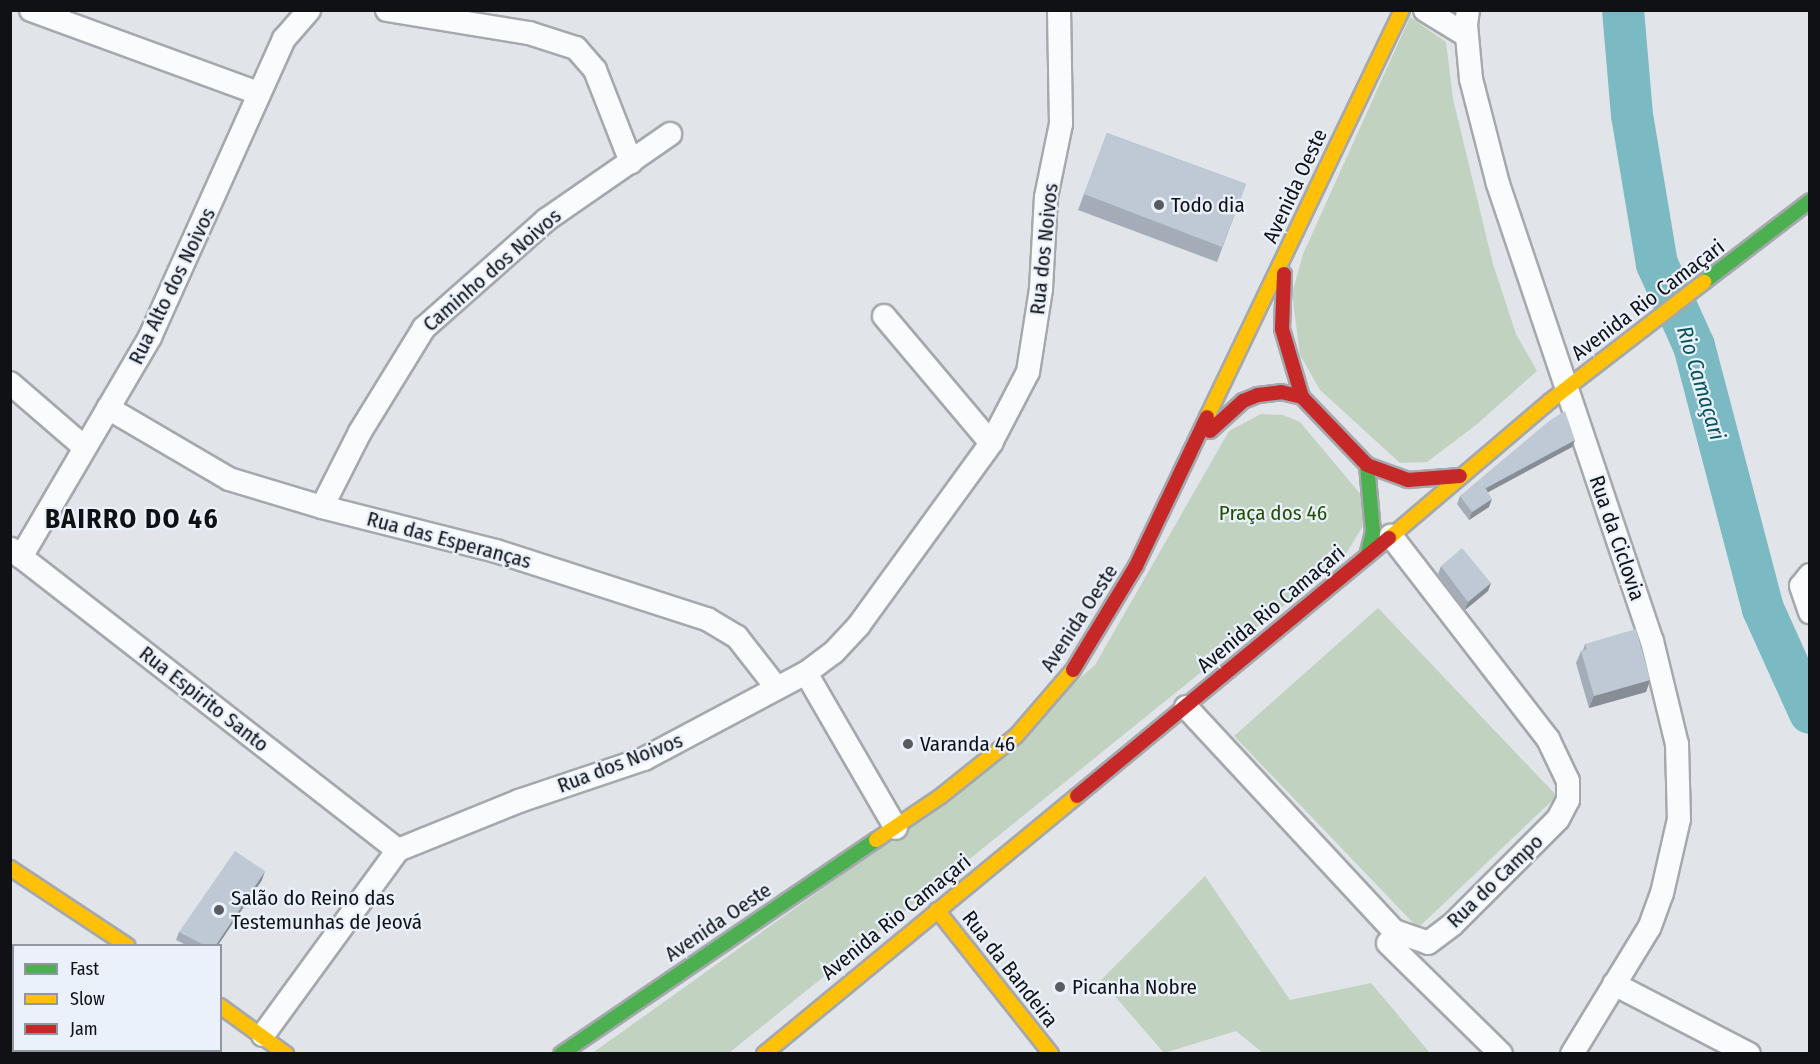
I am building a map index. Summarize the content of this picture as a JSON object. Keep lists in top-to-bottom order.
{
  "streets": {
    "street": [
      "Avenida Oeste",
      "Rua dos Noivos",
      "Caminho dos Noivos",
      "Rua Alto dos Noivos",
      "Avenida Rio Camaçari",
      "Rua da Ciclovia",
      "Rua das Esperanças",
      "Rua Espirito Santo",
      "Rua do Campo",
      "Rua da Bandeira"
    ]
  },
  "crossings": [
    ["Rua dos Noivos", "Rua das Esperanças"],
    ["Rua dos Noivos", "Rua Espirito Santo"],
    ["Caminho dos Noivos", "Rua das Esperanças"],
    ["Rua Alto dos Noivos", "Rua das Esperanças"],
    ["Rua Alto dos Noivos", "Rua Espirito Santo"],
    ["Avenida Rio Camaçari", "Rua da Ciclovia"],
    ["Avenida Rio Camaçari", "Rua do Campo"],
    ["Avenida Rio Camaçari", "Rua da Bandeira"]
  ],
  "districts": ["BAIRRO DO 46"],
  "water": ["Rio Camaçari"],
  "parks": ["Praça dos 46"],
  "places": [
    "Todo dia",
    "Varanda 46",
    "Salão do Reino das Testemunhas de Jeová",
    "Picanha Nobre"
  ],
  "legend": ["Fast", "Slow", "Jam"]
}
